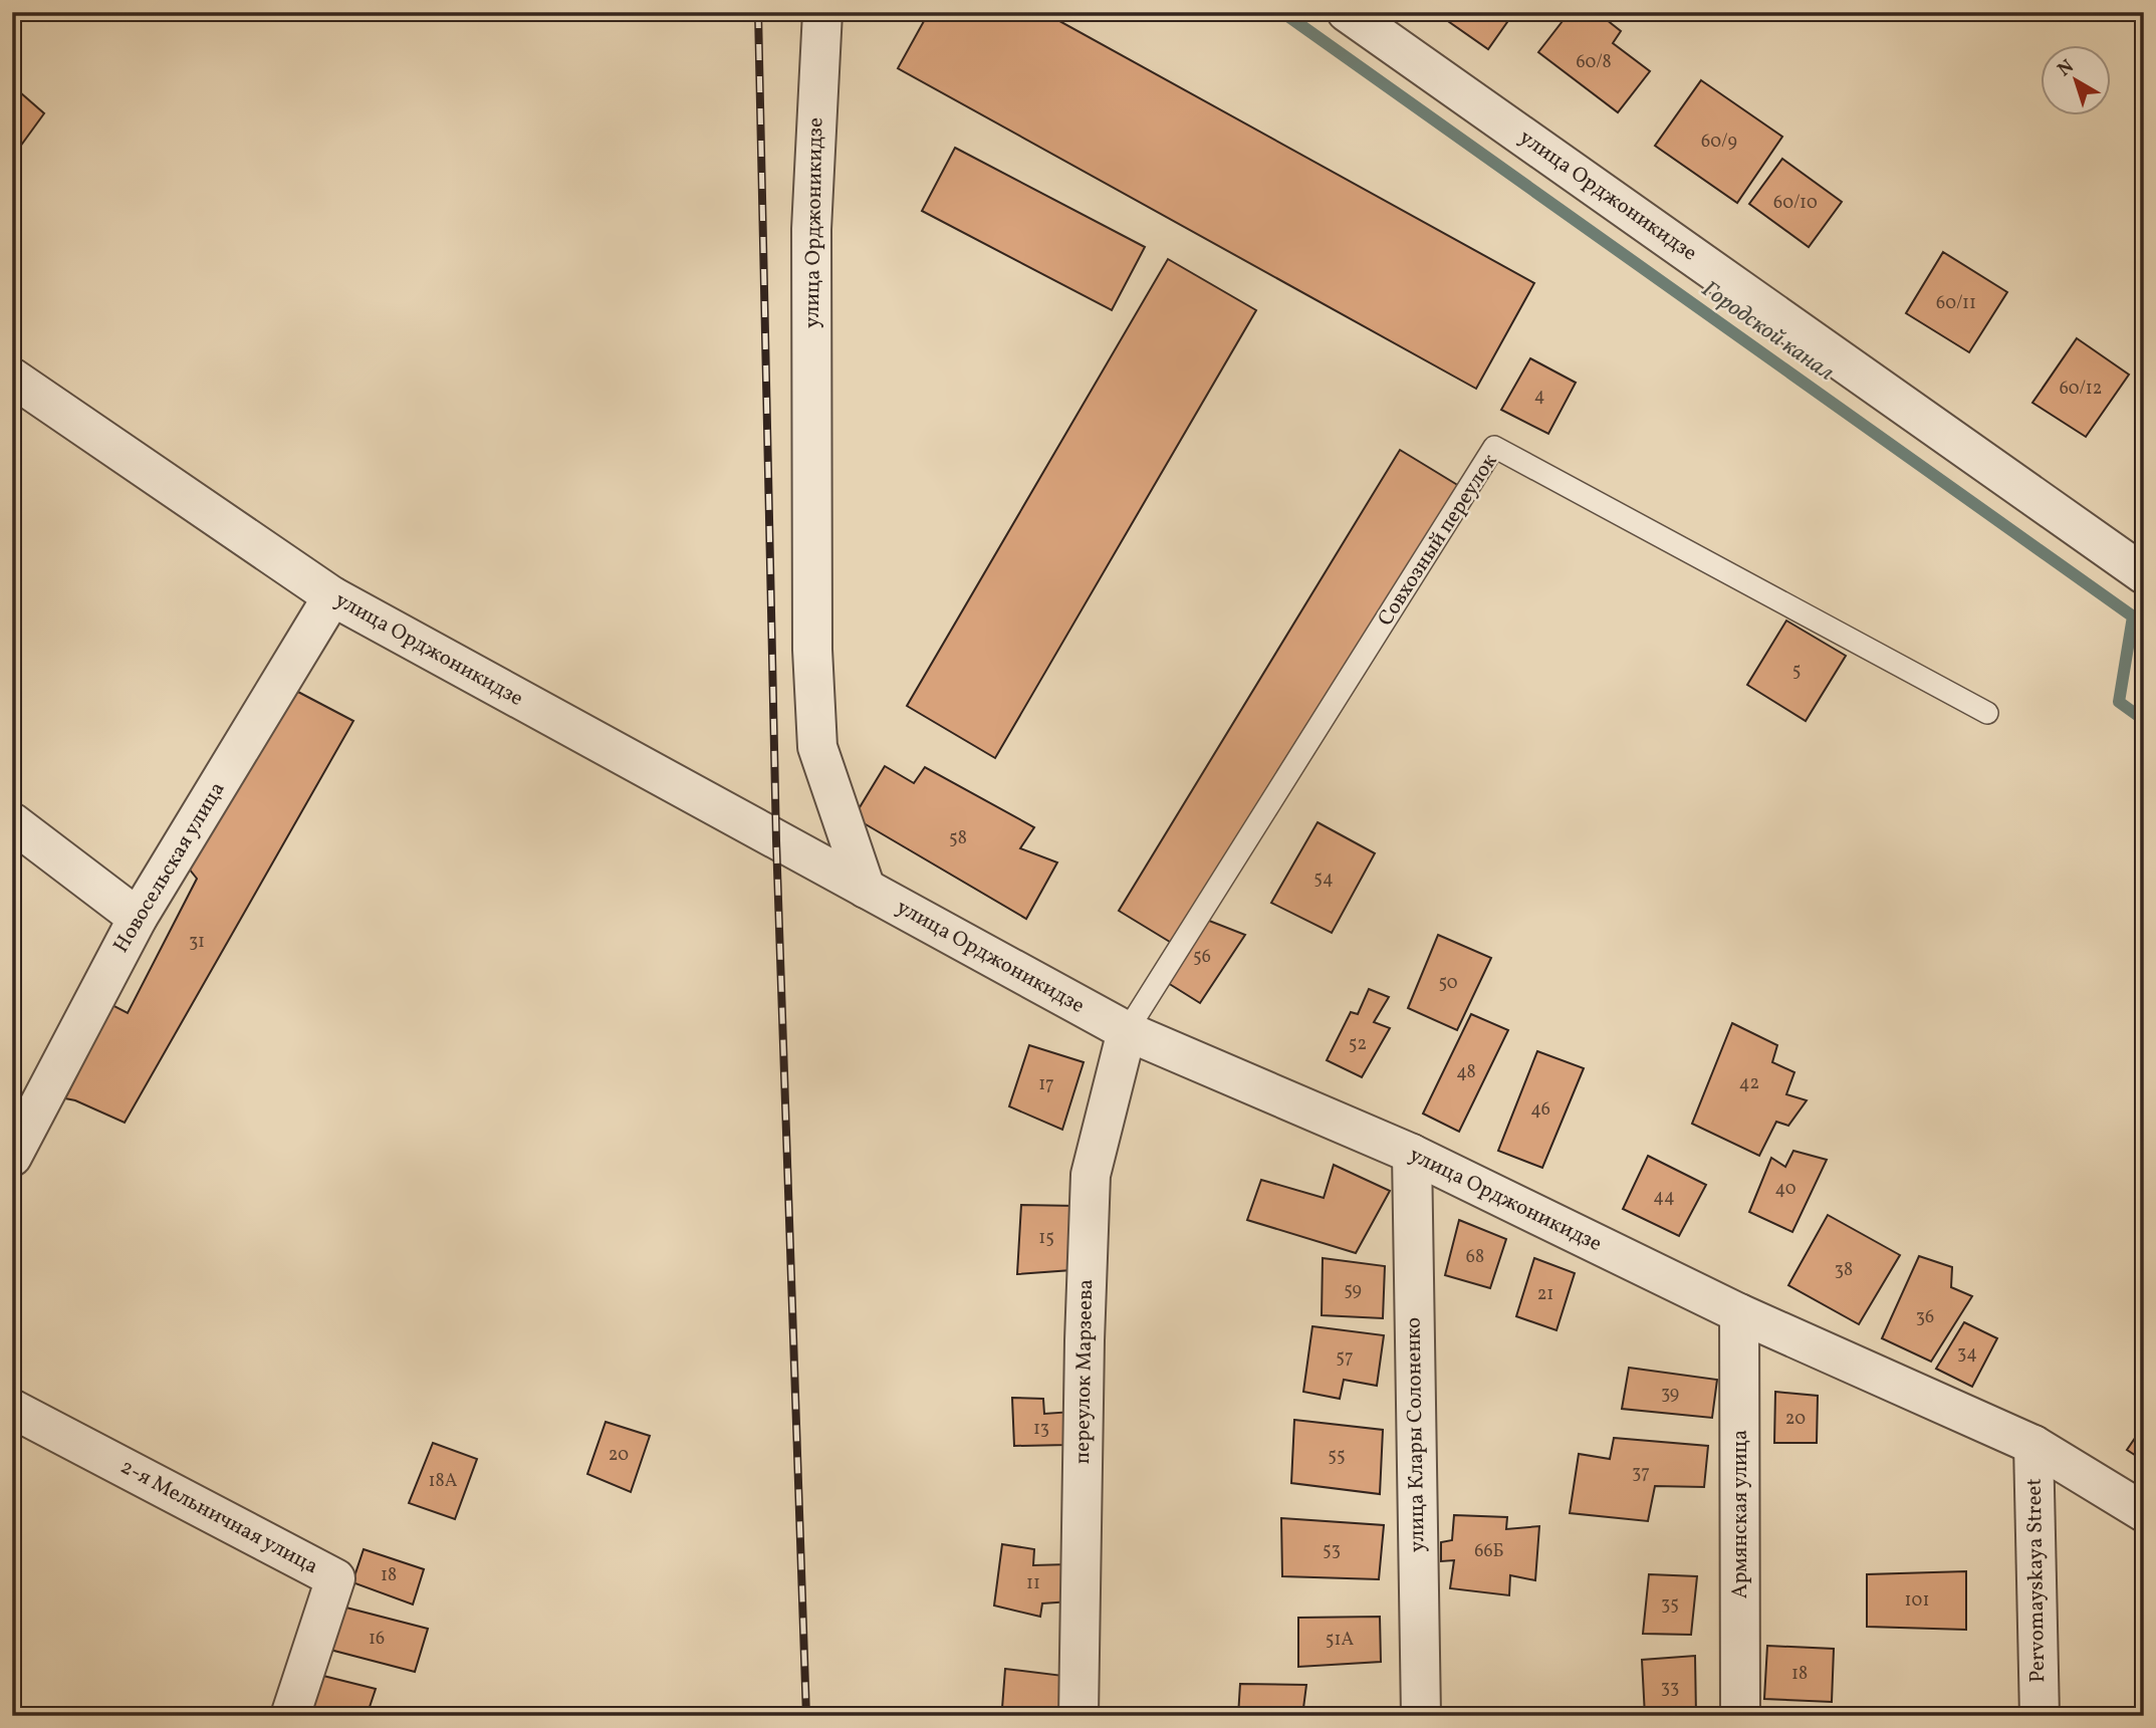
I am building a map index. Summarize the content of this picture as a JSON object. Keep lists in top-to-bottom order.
{
  "streets": {
    "street": [
      "улица Орджоникидзе",
      "Новосельская улица",
      "переулок Марзеева",
      "улица Клары Солоненко",
      "Армянская улица",
      "2-я Мельничная улица",
      "Pervomayskaya Street"
    ],
    "lane": ["Совхозный переулок"]
  },
  "crossings": [
    ["улица Орджоникидзе", "Совхозный переулок"],
    ["улица Орджоникидзе", "Новосельская улица"],
    ["улица Орджоникидзе", "переулок Марзеева"],
    ["улица Орджоникидзе", "улица Клары Солоненко"],
    ["улица Орджоникидзе", "Армянская улица"],
    ["улица Орджоникидзе", "Pervomayskaya Street"],
    ["Совхозный переулок", "переулок Марзеева"]
  ],
  "water": ["Городской канал"],
  "house_numbers": [
    "60/8",
    "60/9",
    "60/10",
    "60/11",
    "60/12",
    "4",
    "5",
    "58",
    "54",
    "31",
    "56",
    "50",
    "52",
    "48",
    "42",
    "17",
    "46",
    "40",
    "44",
    "15",
    "68",
    "38",
    "59",
    "21",
    "36",
    "34",
    "57",
    "39",
    "20",
    "13",
    "20",
    "55",
    "37",
    "18А",
    "53",
    "66Б",
    "18",
    "11",
    "101",
    "35",
    "16",
    "51А",
    "18",
    "33"
  ],
  "north": "top left"
}
